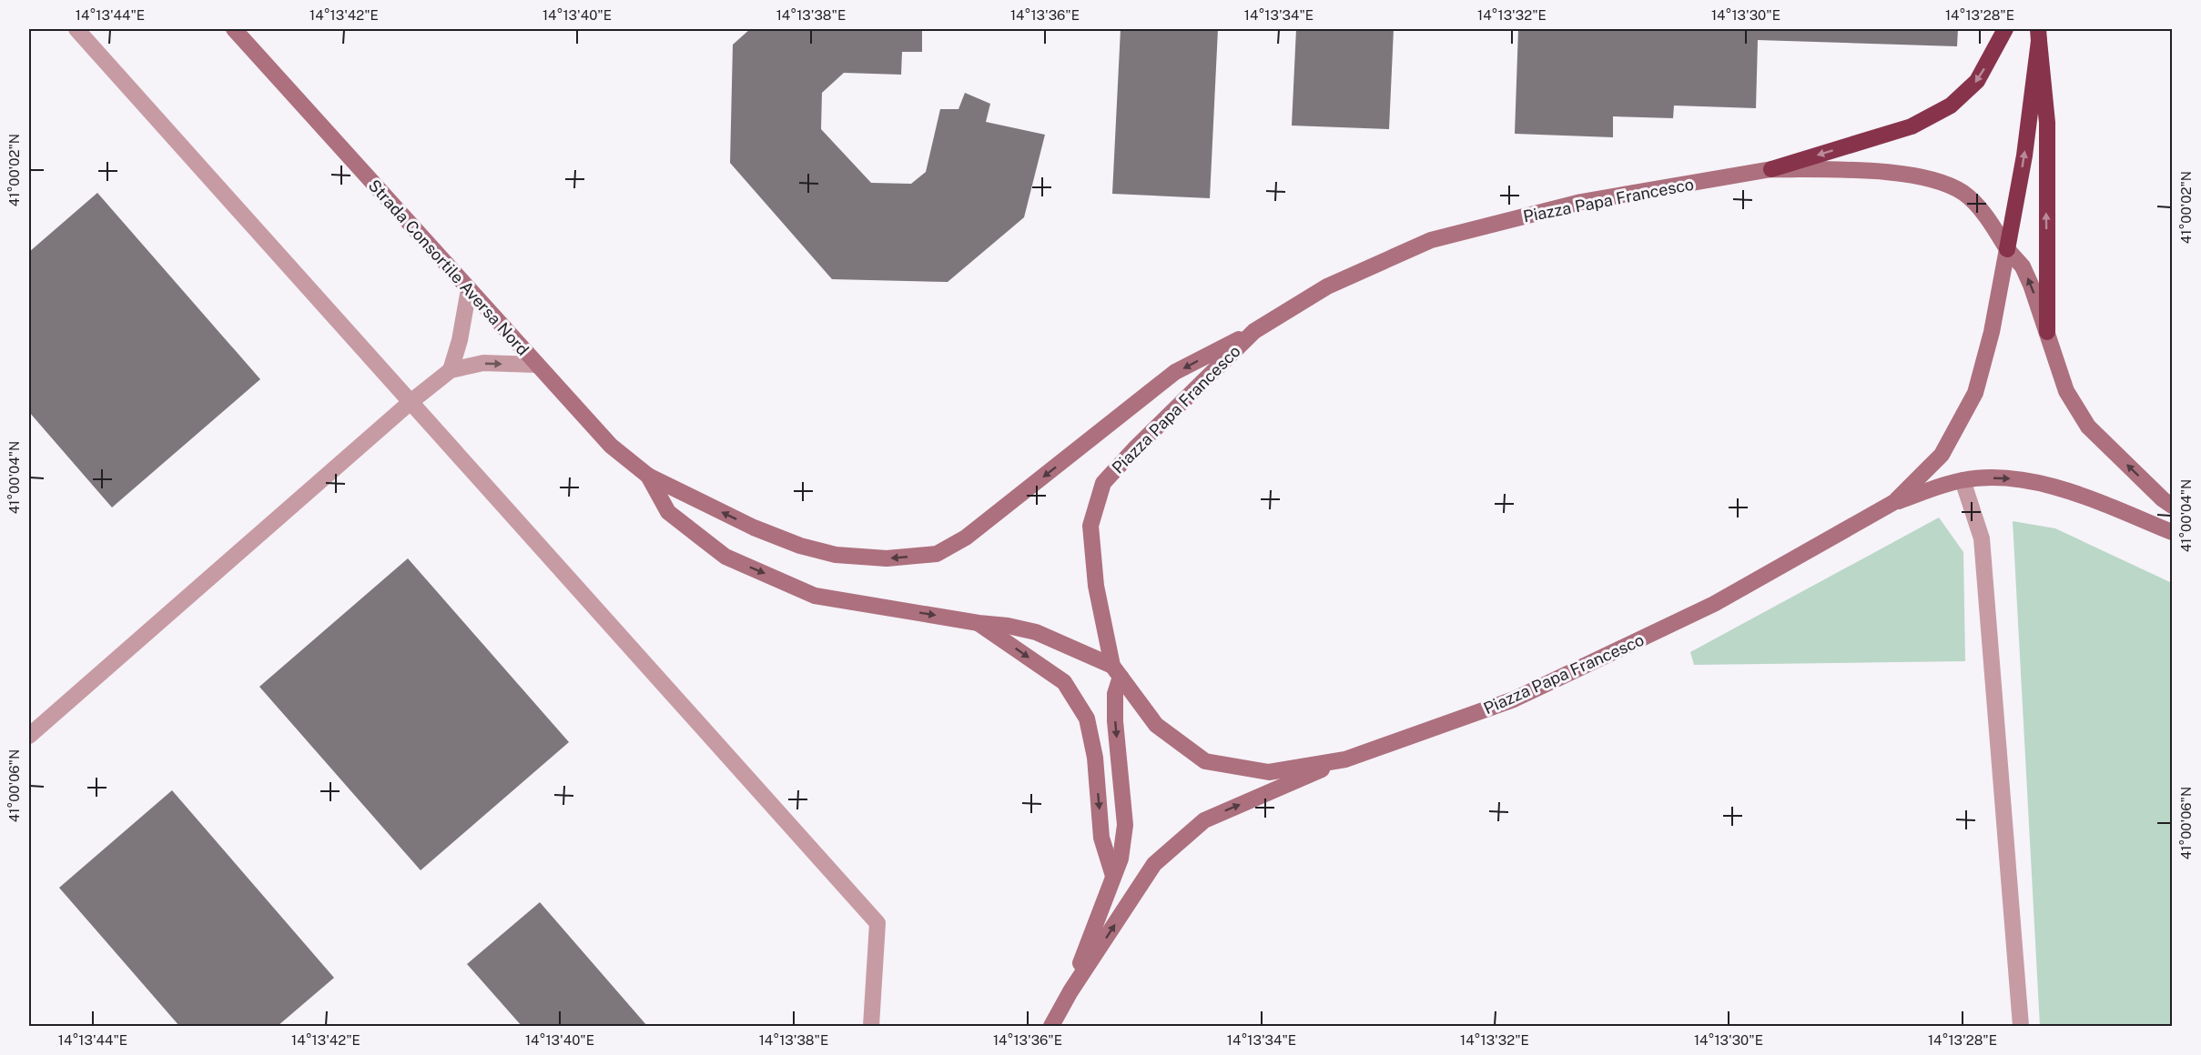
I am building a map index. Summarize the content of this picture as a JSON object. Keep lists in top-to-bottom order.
{
  "streets": {
    "street": ["Piazza Papa Francesco", "Strada Consortile Aversa Nord"]
  },
  "crossings": [
    ["Piazza Papa Francesco", "Strada Consortile Aversa Nord"]
  ],
  "coordinates": [
    "14°13'44\"E",
    "14°13'42\"E",
    "14°13'40\"E",
    "14°13'38\"E",
    "14°13'36\"E",
    "14°13'34\"E",
    "14°13'32\"E",
    "14°13'30\"E",
    "14°13'28\"E",
    "41°00'02\"N",
    "41°00'04\"N",
    "41°00'06\"N"
  ]
}
